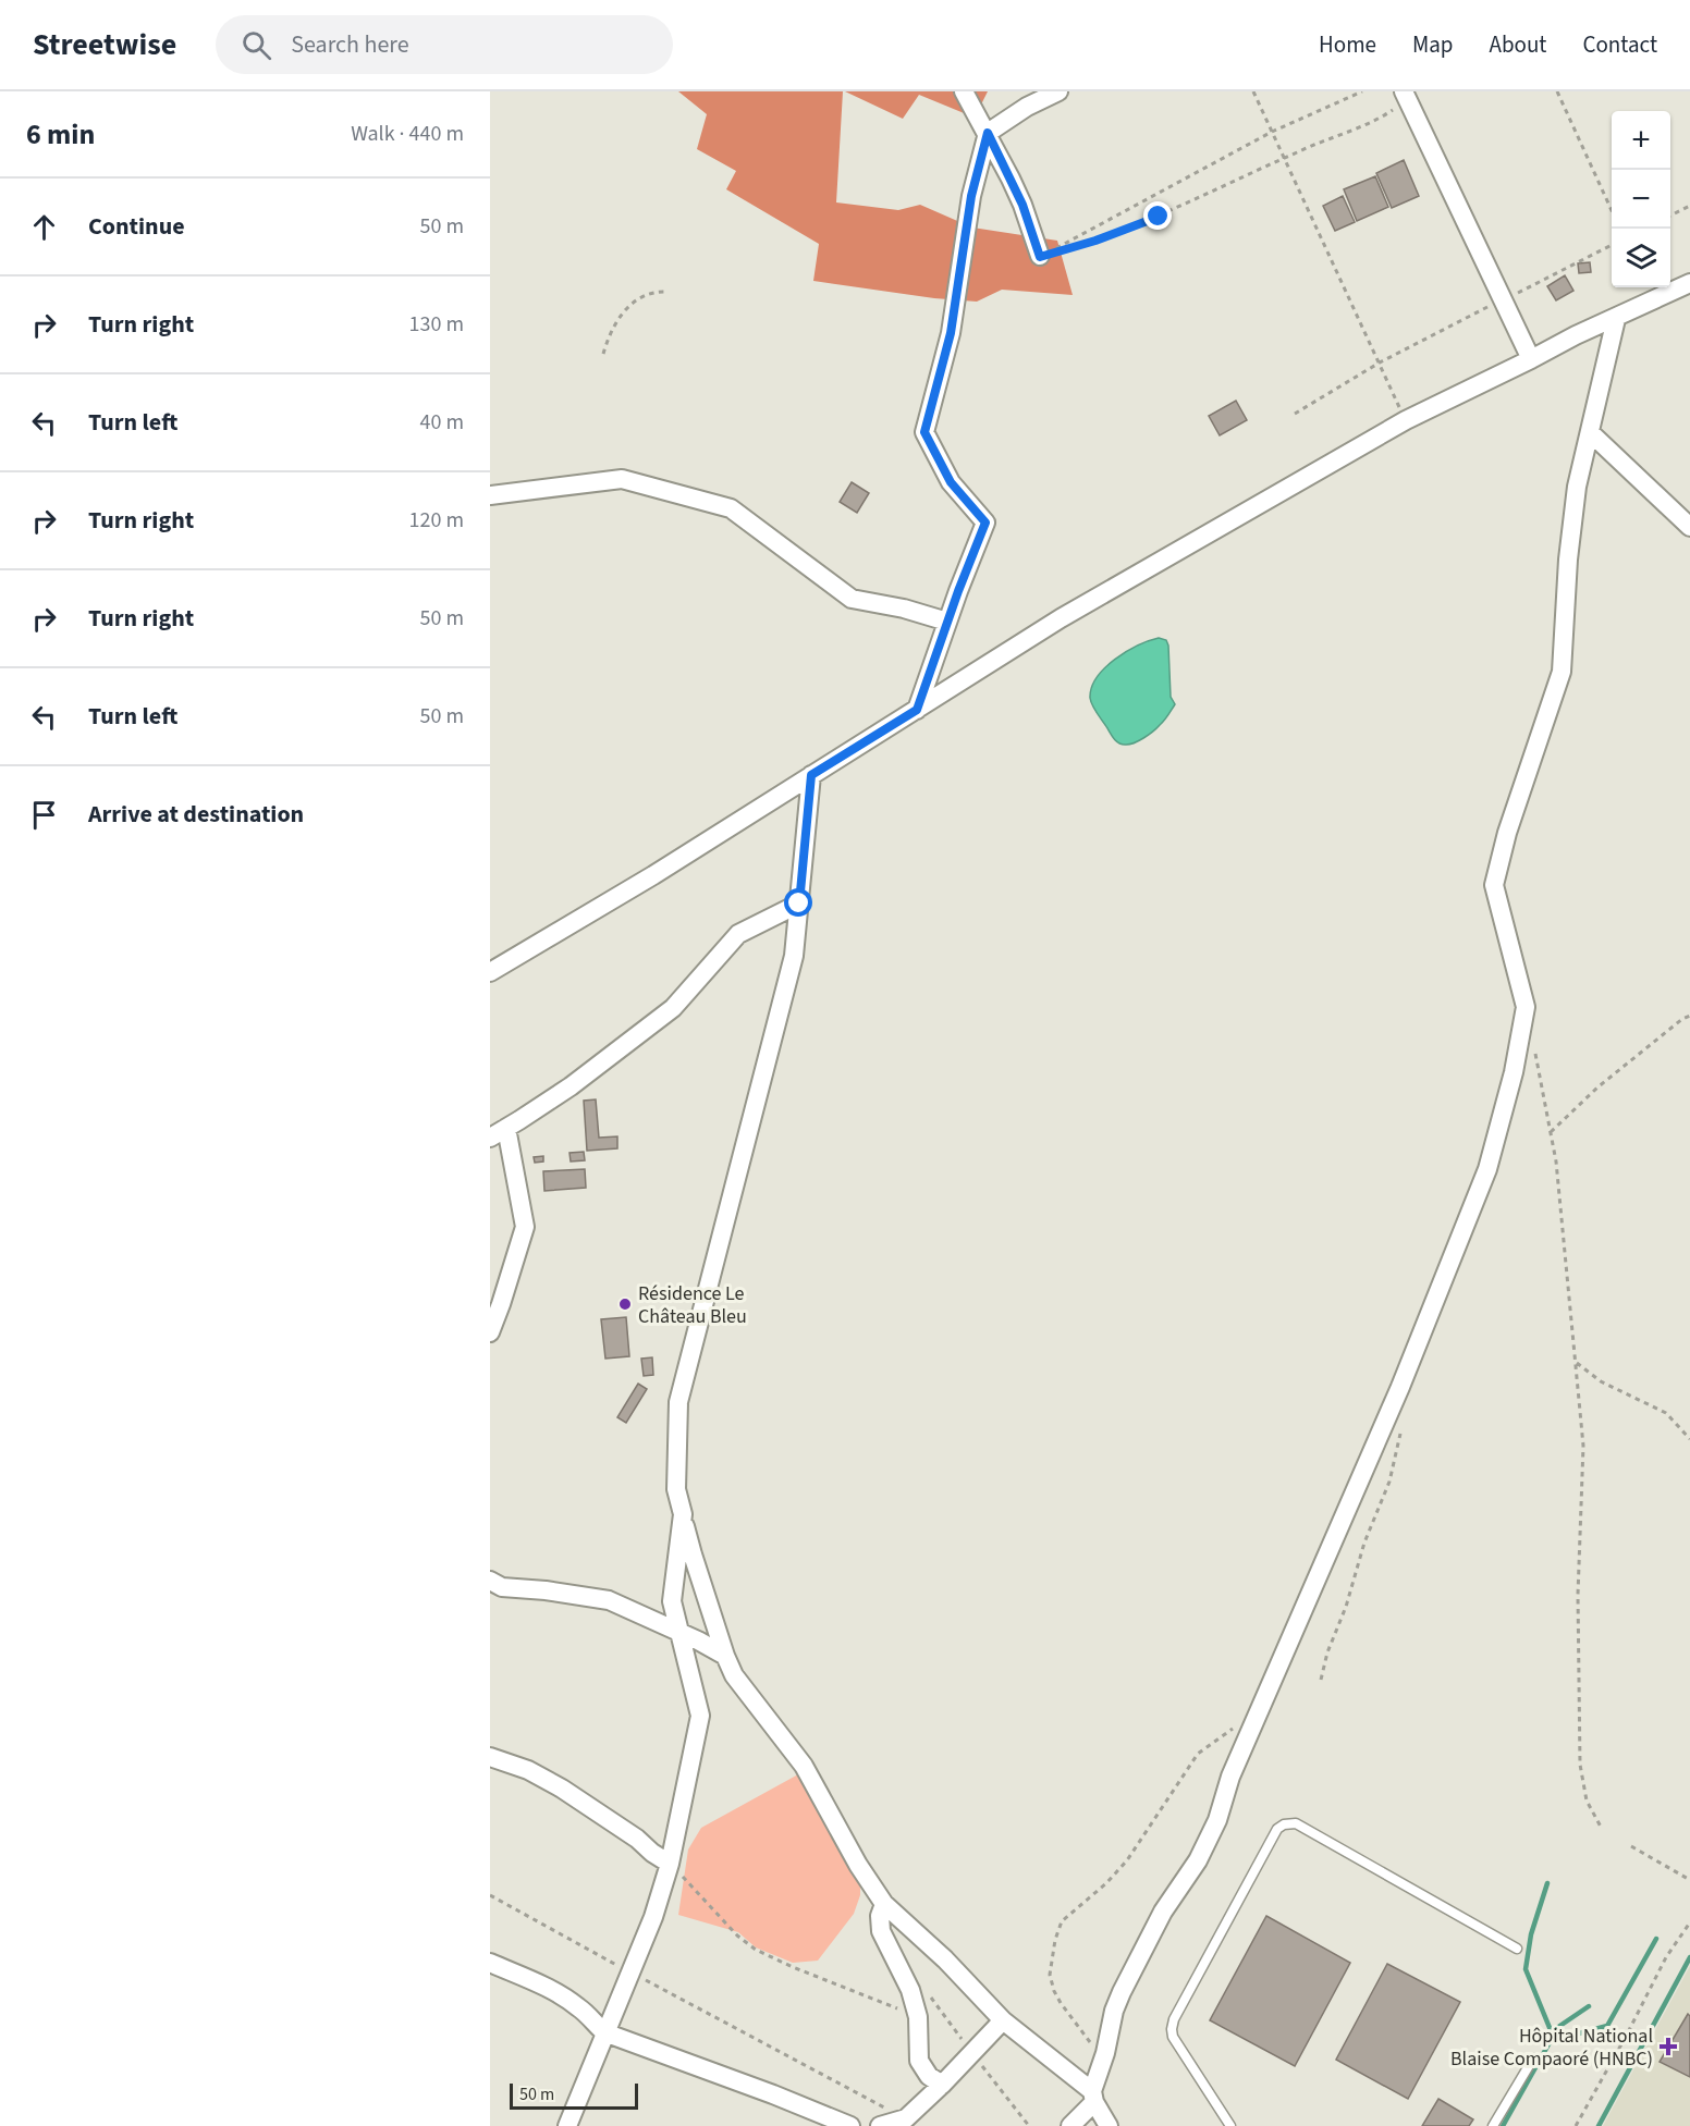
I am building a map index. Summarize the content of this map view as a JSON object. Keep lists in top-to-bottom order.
{
  "places": {
    "other": ["Résidence Le Château Bleu"],
    "health": ["Hôpital National Blaise Compaoré (HNBC)"]
  },
  "scale_bar": "50 m",
  "page": {
    "header": "Streetwise",
    "search": "Search here",
    "nav": [
      "Home",
      "Map",
      "About",
      "Contact"
    ],
    "heading": ["6 min", "Walk · 440 m"],
    "map_buttons": ["+", "−"],
    "list": [
      ["Continue", "50 m"],
      ["Turn right", "130 m"],
      ["Turn left", "40 m"],
      ["Turn right", "120 m"],
      ["Turn right", "50 m"],
      ["Turn left", "50 m"],
      "Arrive at destination"
    ],
    "scale": "50 m"
  }
}
